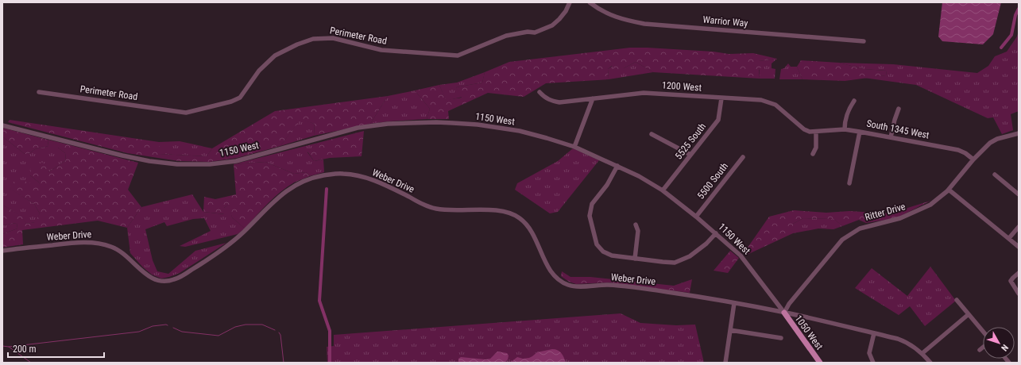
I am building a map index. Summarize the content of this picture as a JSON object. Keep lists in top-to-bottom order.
{
  "streets": {
    "main road": ["1050 West"],
    "street": [
      "Warrior Way",
      "Perimeter Road",
      "1200 West",
      "1150 West",
      "South 1345 West",
      "5525 South",
      "Weber Drive",
      "5500 South",
      "Ritter Drive"
    ]
  },
  "crossings": [
    ["1200 West", "South 1345 West"],
    ["1200 West", "5525 South"],
    ["1150 West", "5525 South"],
    ["1150 West", "Weber Drive"],
    ["1150 West", "5500 South"],
    ["1150 West", "Ritter Drive"],
    ["1150 West", "1050 West"],
    ["South 1345 West", "Ritter Drive"],
    ["Weber Drive", "Ritter Drive"],
    ["Weber Drive", "1050 West"],
    ["Ritter Drive", "1050 West"]
  ],
  "scale_bar": "200 m",
  "north": "bottom right"
}
